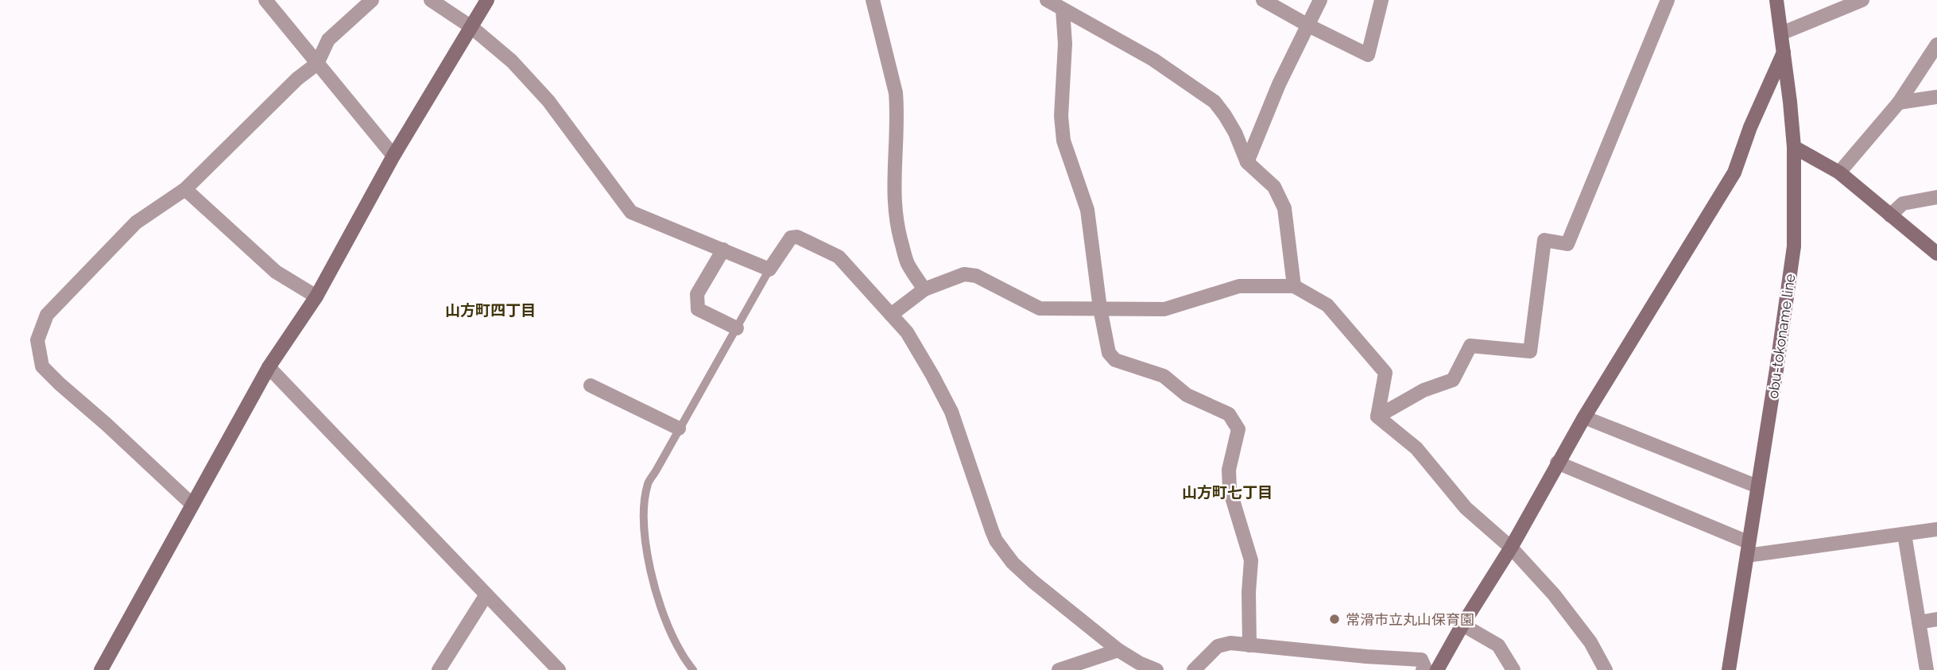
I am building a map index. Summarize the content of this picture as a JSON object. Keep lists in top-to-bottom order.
{
  "streets": {
    "street": ["obu-tokoname line"]
  },
  "districts": ["山方町四丁目", "山方町七丁目"],
  "places": ["常滑市立丸山保育園"]
}
